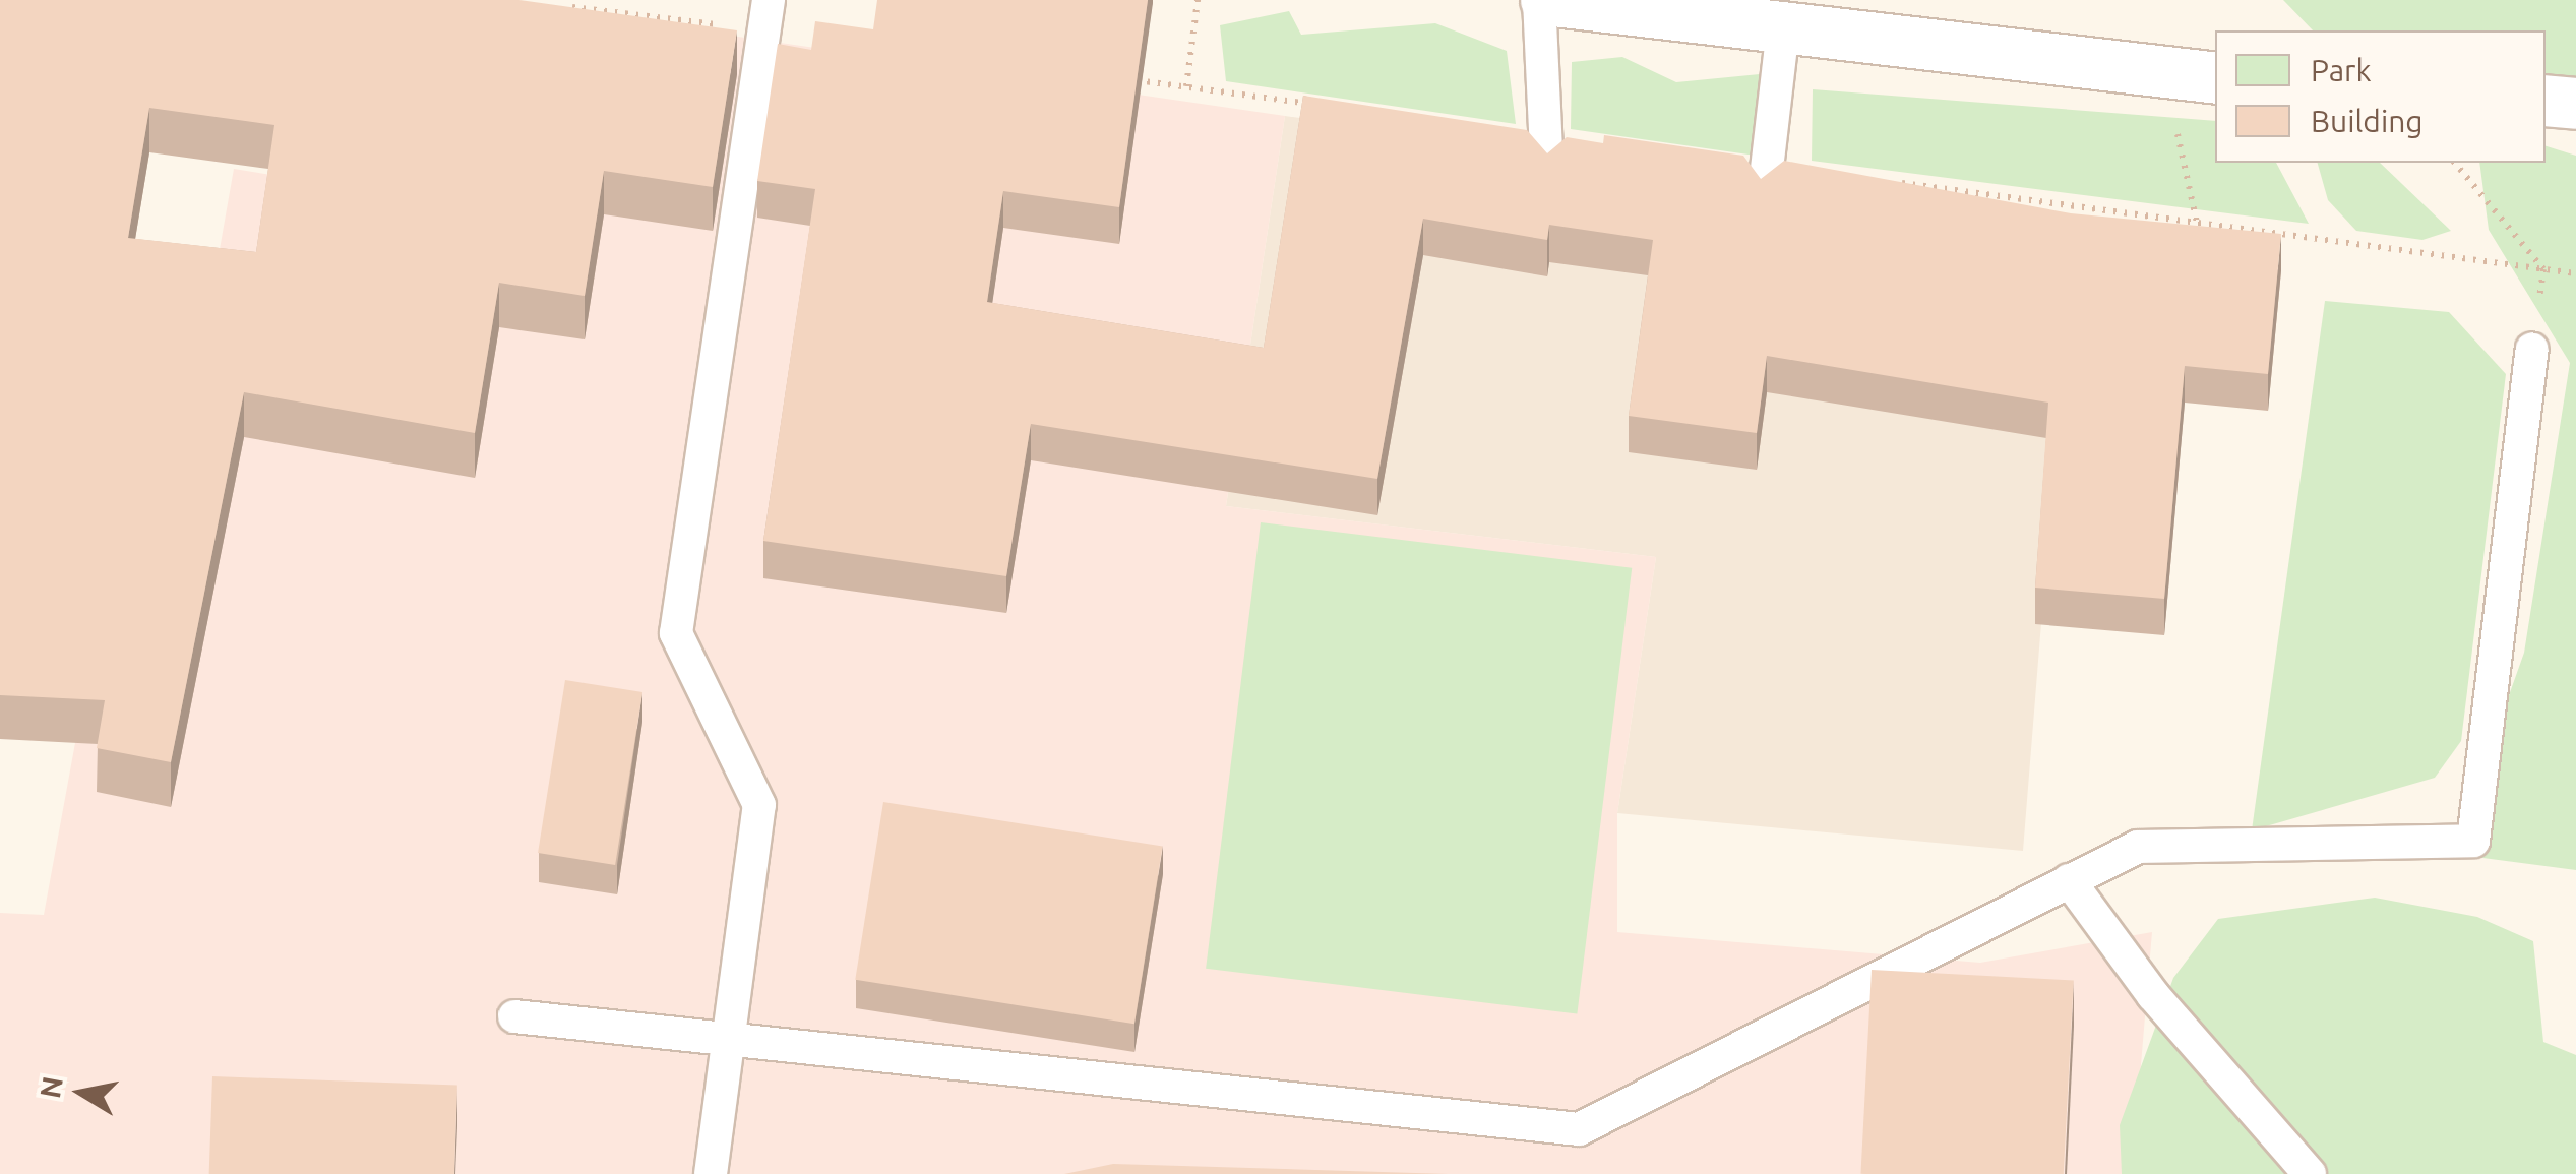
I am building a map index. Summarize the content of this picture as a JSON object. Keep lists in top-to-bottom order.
{
  "legend": ["Park", "Building"],
  "north": "left"
}
